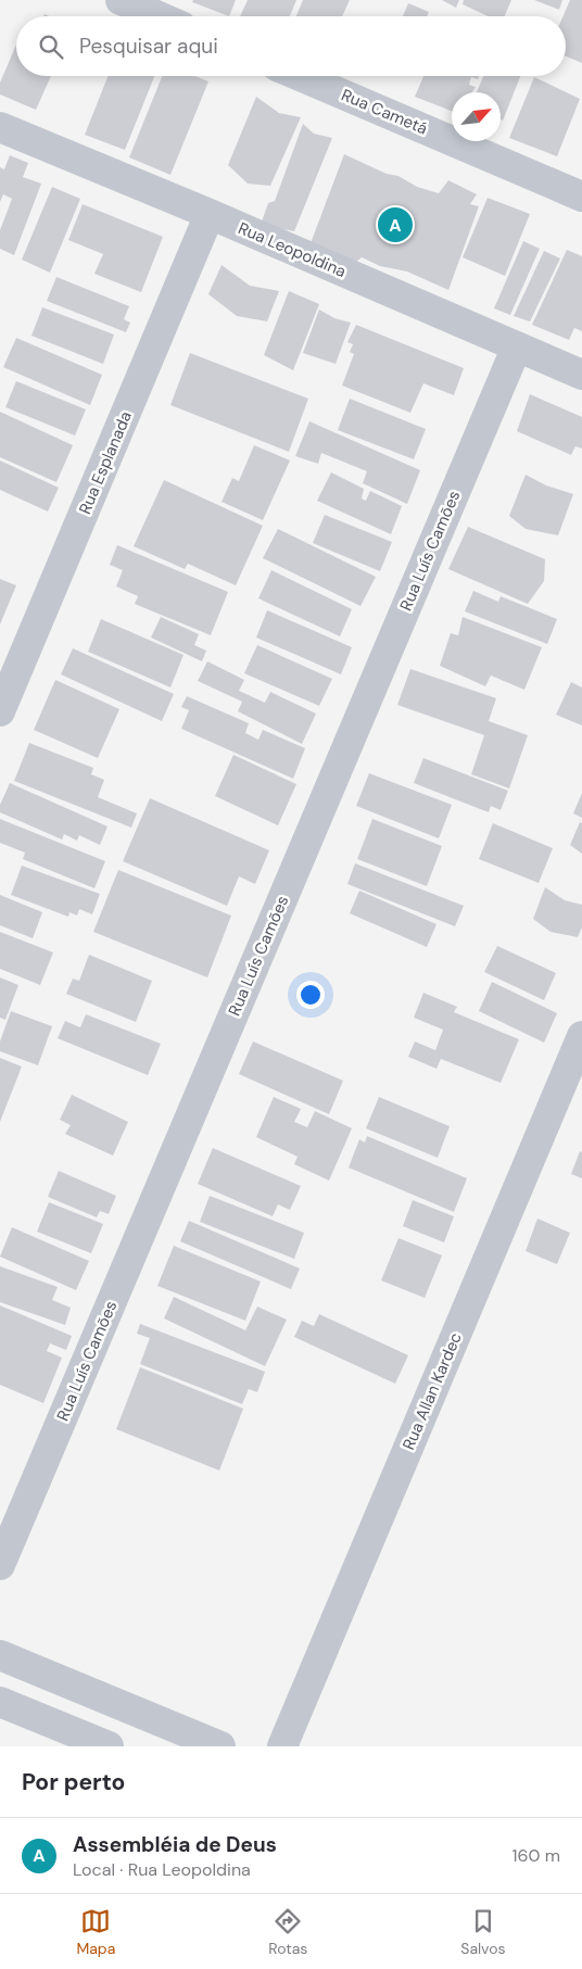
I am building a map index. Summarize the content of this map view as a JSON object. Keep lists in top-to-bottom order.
{
  "streets": {
    "street": [
      "Rua Cametá",
      "Rua Leopoldina",
      "Rua Esplanada",
      "Rua Luís Camões",
      "Rua Allan Kardec"
    ]
  },
  "crossings": [
    ["Rua Leopoldina", "Rua Esplanada"],
    ["Rua Leopoldina", "Rua Luís Camões"]
  ],
  "north": "top right",
  "page": {
    "search": "Pesquisar aqui",
    "pins": "A",
    "heading": "Por perto",
    "list": [
      {
        "mark": "A",
        "name": "Assembléia de Deus",
        "note": "Local · Rua Leopoldina",
        "value": "160 m"
      }
    ],
    "nav": ["Mapa", "Rotas", "Salvos"]
  }
}
